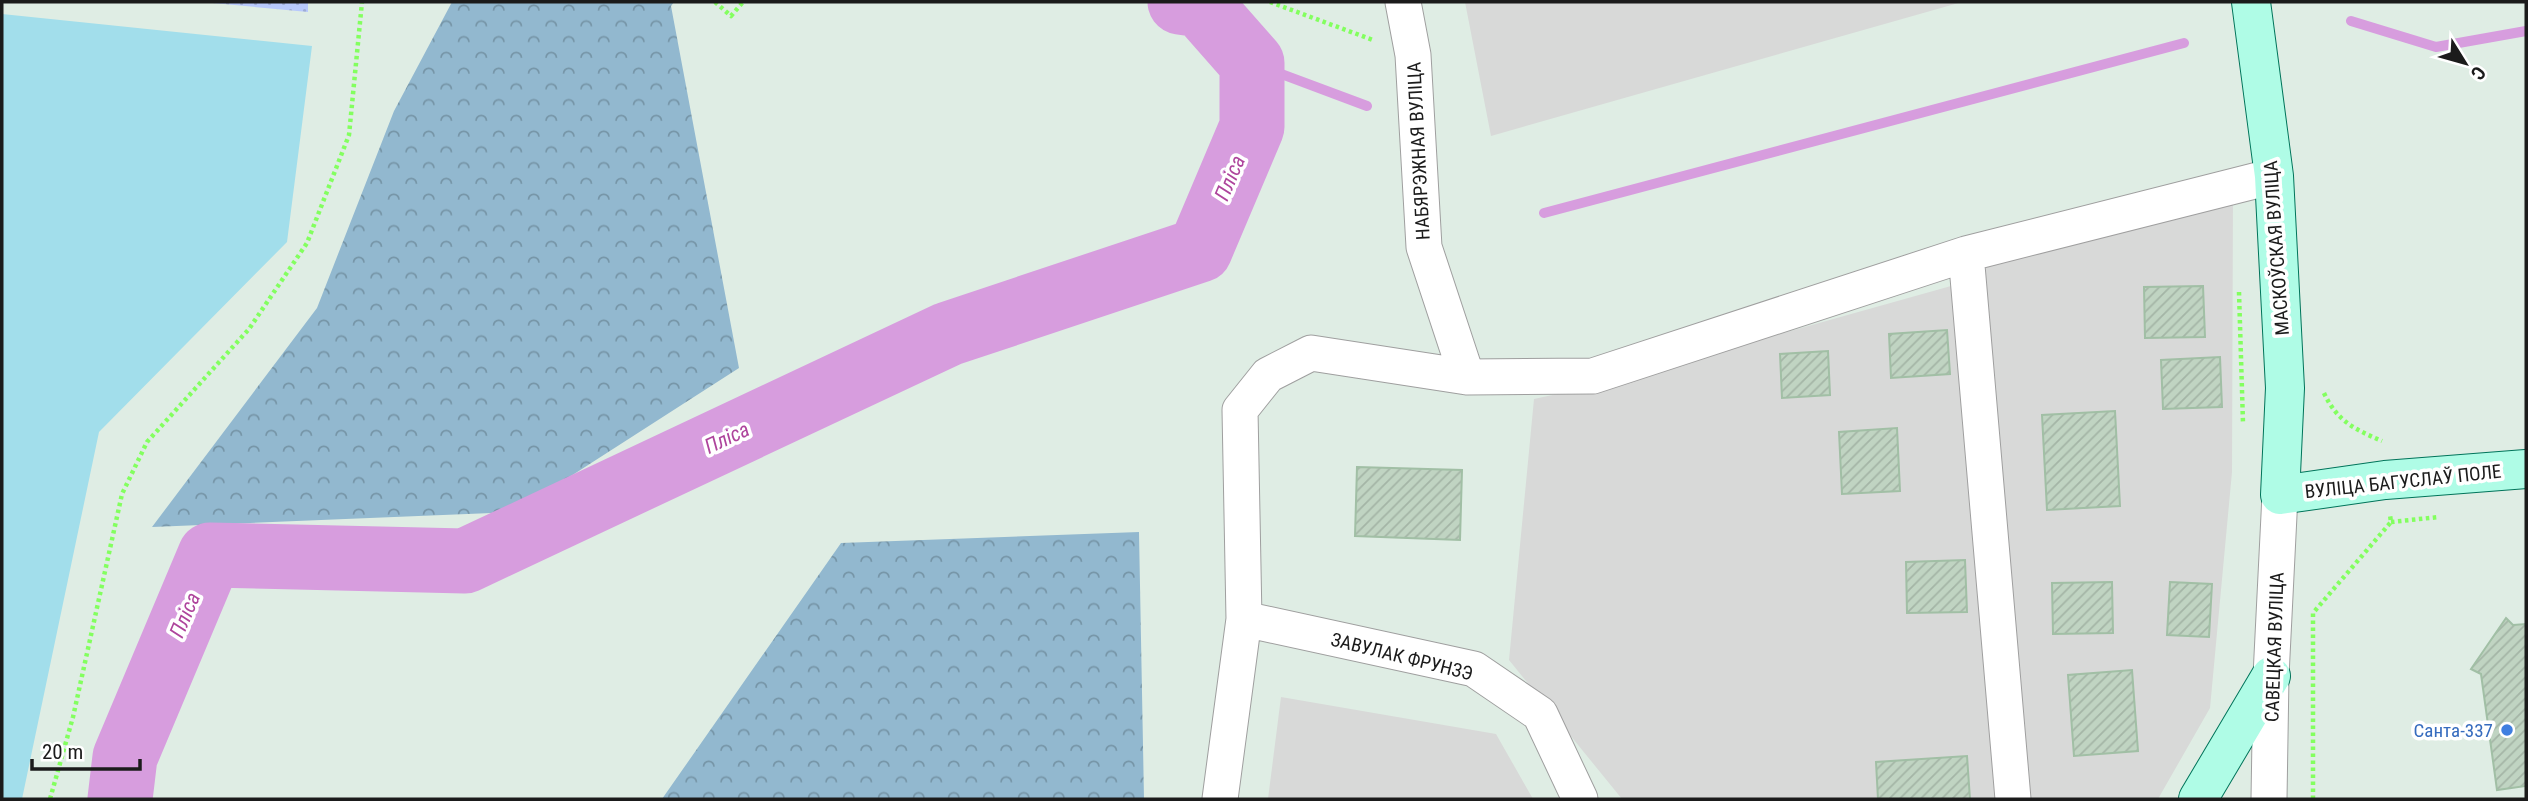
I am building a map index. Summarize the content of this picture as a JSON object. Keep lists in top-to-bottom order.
{
  "streets": {
    "main road": ["МАСКОЎСКАЯ ВУЛІЦА", "ВУЛІЦА БАГУСЛАЎ ПОЛЕ"],
    "street": ["НАБЯРЭЖНАЯ ВУЛІЦА", "САВЕЦКАЯ ВУЛІЦА", "ЗАВУЛАК ФРУНЗЭ"]
  },
  "crossings": [
    ["МАСКОЎСКАЯ ВУЛІЦА", "ВУЛІЦА БАГУСЛАЎ ПОЛЕ"],
    ["МАСКОЎСКАЯ ВУЛІЦА", "САВЕЦКАЯ ВУЛІЦА"],
    ["ВУЛІЦА БАГУСЛАЎ ПОЛЕ", "САВЕЦКАЯ ВУЛІЦА"]
  ],
  "water": ["Пліса"],
  "places": ["Санта-337"],
  "scale_bar": "20 m",
  "north": "bottom right"
}
